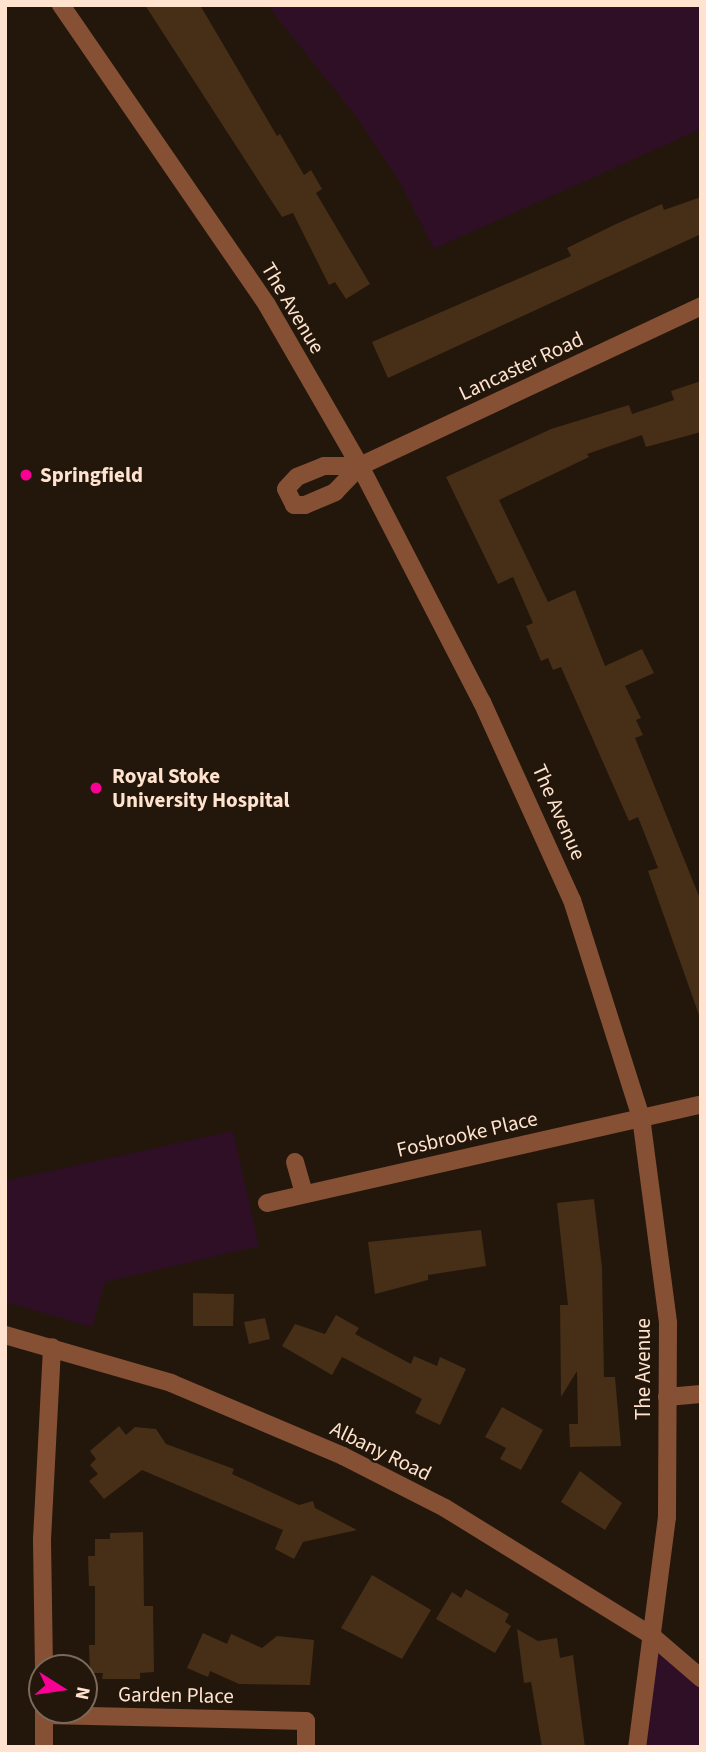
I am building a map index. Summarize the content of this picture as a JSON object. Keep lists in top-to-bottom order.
{
  "streets": {
    "street": [
      "The Avenue",
      "Lancaster Road",
      "Fosbrooke Place",
      "Albany Road",
      "Garden Place"
    ]
  },
  "crossings": [
    ["The Avenue", "Lancaster Road"],
    ["The Avenue", "Fosbrooke Place"],
    ["The Avenue", "Albany Road"]
  ],
  "places": ["Springfield", "Royal Stoke University Hospital"],
  "north": "right"
}
